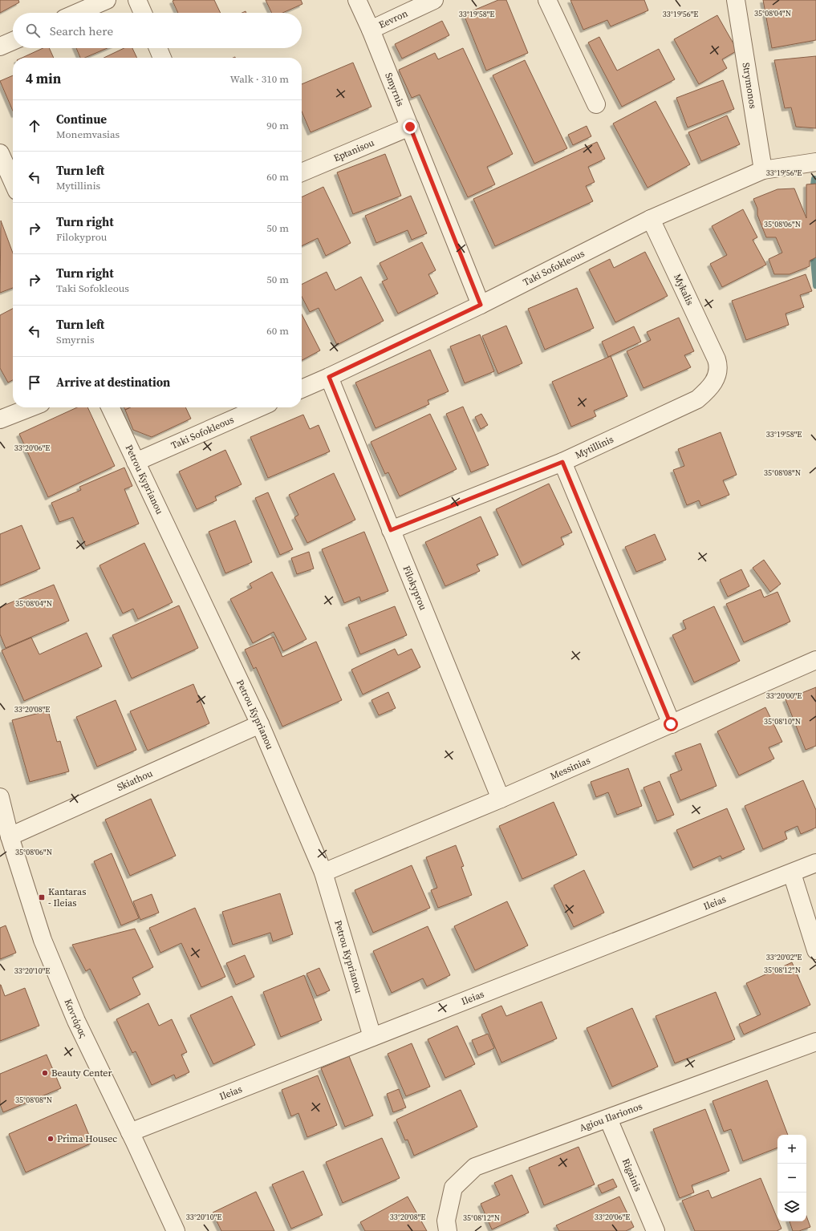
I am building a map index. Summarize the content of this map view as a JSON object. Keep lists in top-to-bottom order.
{
  "streets": {
    "street": [
      "Eevron",
      "Strymonos",
      "Smyrnis",
      "Eptanisou",
      "Taki Sofokleous",
      "Mykalis",
      "Mytillinis",
      "Petrou Kyprianou",
      "Filokyprou",
      "Messinias",
      "Skiathou",
      "Ileias",
      "Καντάρας",
      "Agiou Ilarionos",
      "Rigainis"
    ]
  },
  "crossings": [
    ["Eevron", "Smyrnis"],
    ["Strymonos", "Taki Sofokleous"],
    ["Smyrnis", "Eptanisou"],
    ["Smyrnis", "Taki Sofokleous"],
    ["Taki Sofokleous", "Mykalis"],
    ["Taki Sofokleous", "Petrou Kyprianou"],
    ["Taki Sofokleous", "Filokyprou"],
    ["Mykalis", "Mytillinis"],
    ["Mytillinis", "Filokyprou"],
    ["Petrou Kyprianou", "Messinias"],
    ["Petrou Kyprianou", "Skiathou"],
    ["Petrou Kyprianou", "Ileias"],
    ["Filokyprou", "Messinias"],
    ["Skiathou", "Καντάρας"],
    ["Ileias", "Καντάρας"],
    ["Agiou Ilarionos", "Rigainis"]
  ],
  "places": {
    "transit": ["Kantaras - Ileias"],
    "other": ["Beauty Center", "Prima Housec"]
  },
  "page": {
    "search": "Search here",
    "heading": ["4 min", "Walk · 310 m"],
    "list": [
      ["Continue", "Monemvasias", "90 m"],
      ["Turn left", "Mytillinis", "60 m"],
      ["Turn right", "Filokyprou", "50 m"],
      ["Turn right", "Taki Sofokleous", "50 m"],
      ["Turn left", "Smyrnis", "60 m"],
      "Arrive at destination"
    ],
    "map_buttons": ["+", "−"]
  },
  "coordinates": [
    "35°08'04\"N",
    "33°19'58\"E",
    "33°19'56\"E",
    "35°08'06\"N",
    "33°20'06\"E",
    "35°08'08\"N",
    "33°20'00\"E",
    "33°20'08\"E",
    "35°08'10\"N",
    "33°20'02\"E",
    "35°08'12\"N",
    "33°20'10\"E"
  ]
}
